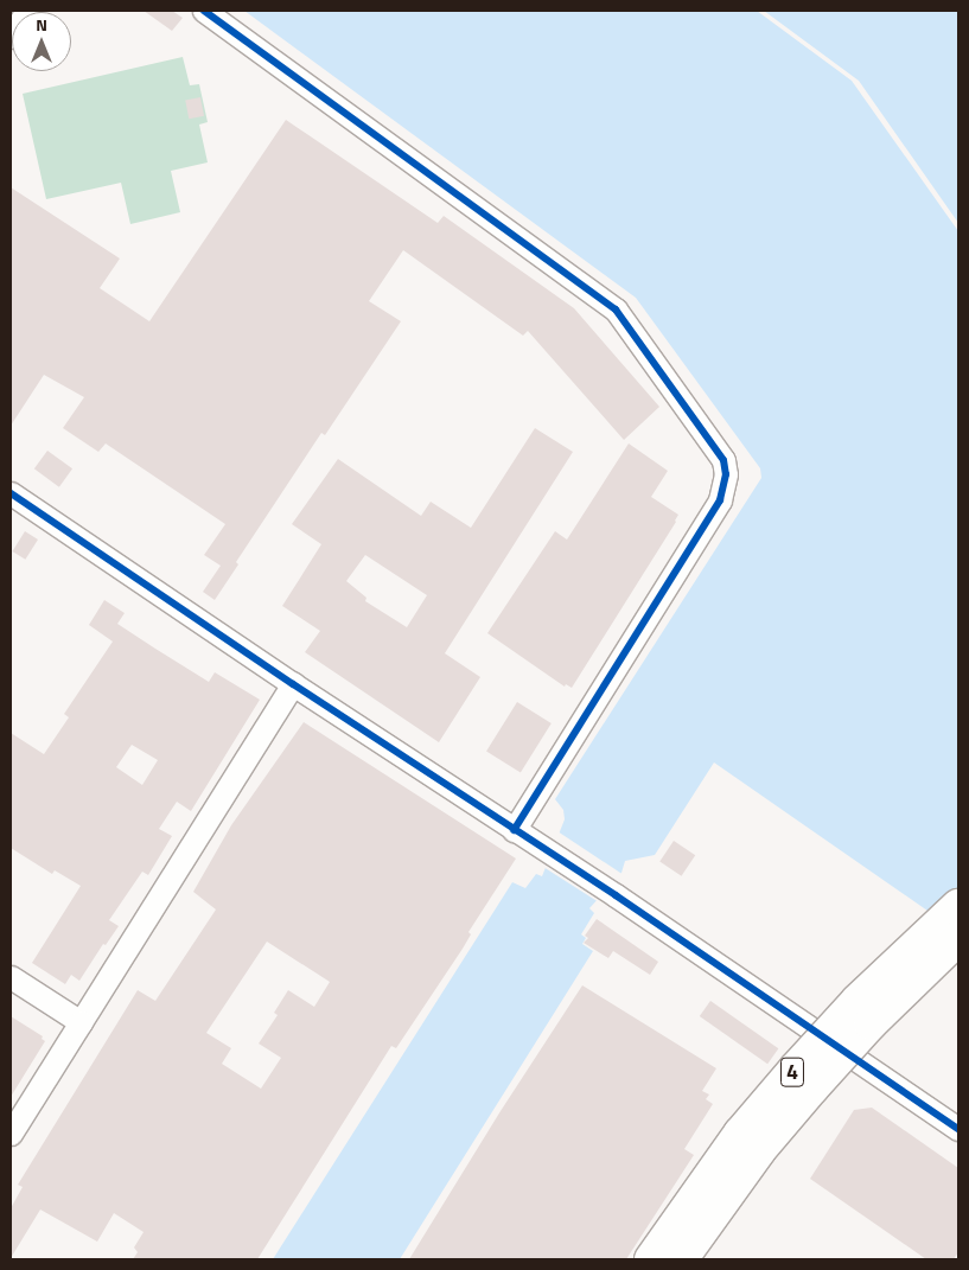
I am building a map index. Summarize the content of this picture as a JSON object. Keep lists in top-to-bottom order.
{
  "streets": {
    "highway": ["4"]
  },
  "north": "top"
}
